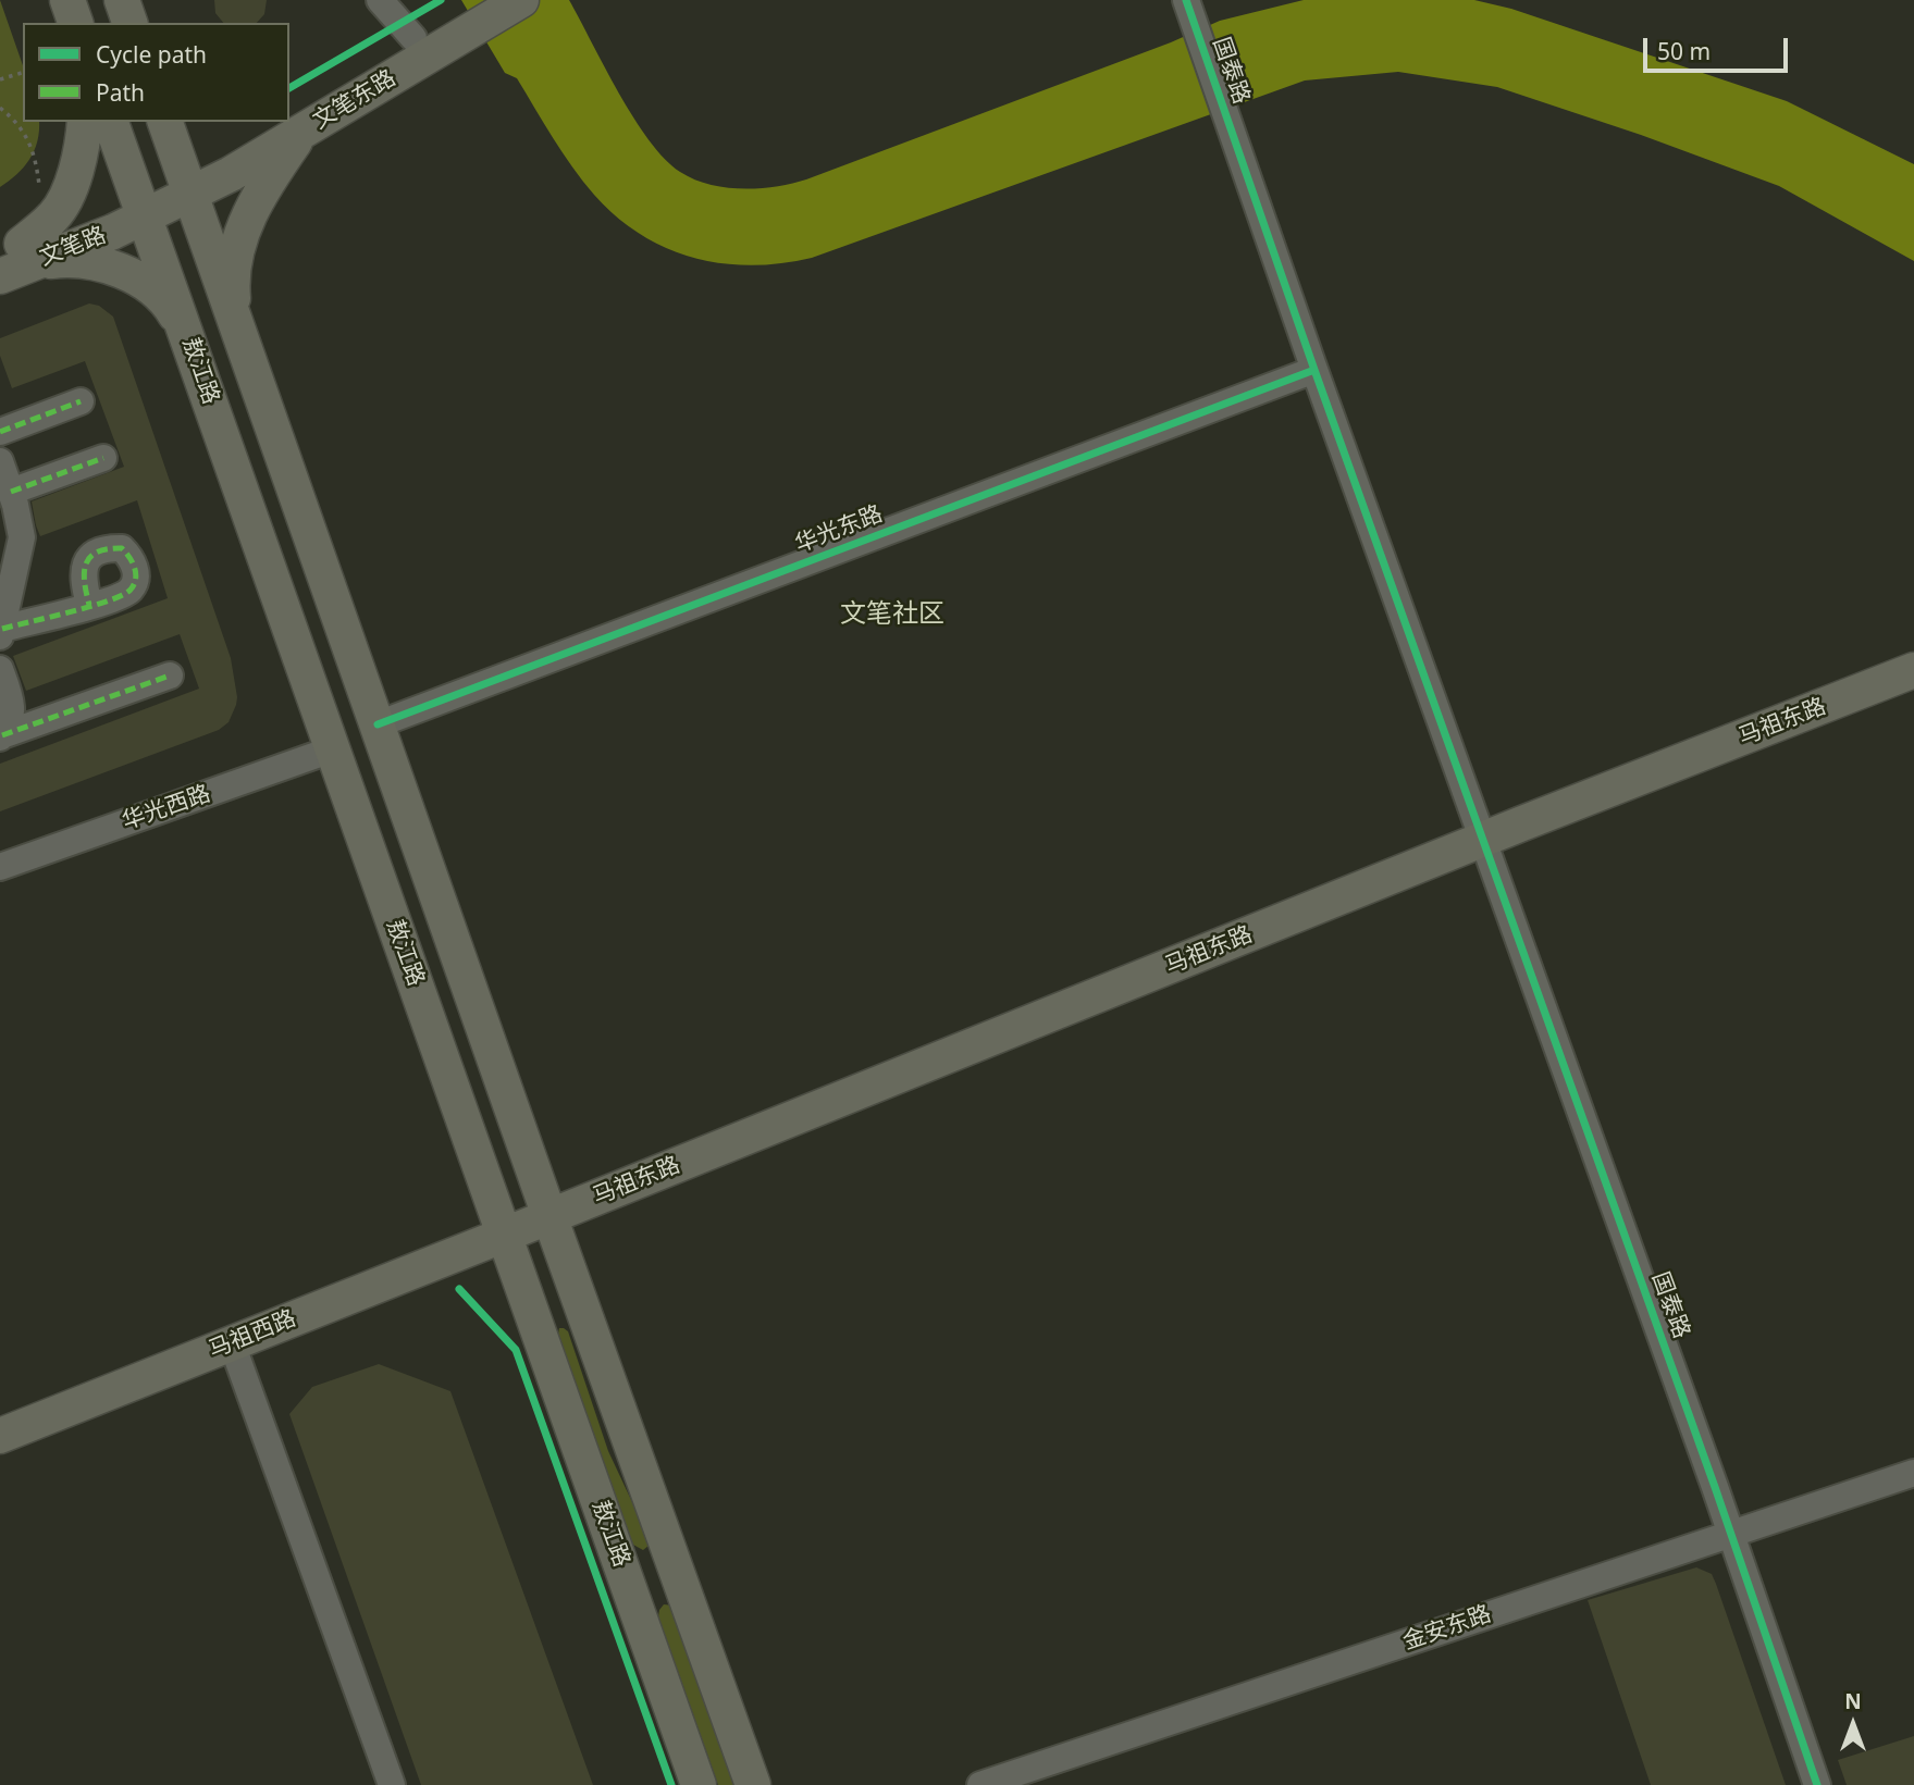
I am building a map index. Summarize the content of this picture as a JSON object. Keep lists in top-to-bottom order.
{
  "streets": {
    "main road": [
      "文笔东路",
      "文笔路",
      "敖江路",
      "马祖东路",
      "马祖西路"
    ],
    "street": [
      "国泰路",
      "华光东路",
      "华光西路",
      "金安东路"
    ]
  },
  "crossings": [
    ["国泰路", "华光东路"],
    ["国泰路", "马祖东路"],
    ["国泰路", "金安东路"],
    ["文笔东路", "文笔路"],
    ["文笔东路", "敖江路"],
    ["文笔路", "敖江路"],
    ["敖江路", "马祖东路"],
    ["敖江路", "华光西路"],
    ["敖江路", "马祖西路"],
    ["马祖东路", "马祖西路"]
  ],
  "districts": ["文笔社区"],
  "legend": ["Cycle path", "Path"],
  "scale_bar": "50 m",
  "north": "top"
}
